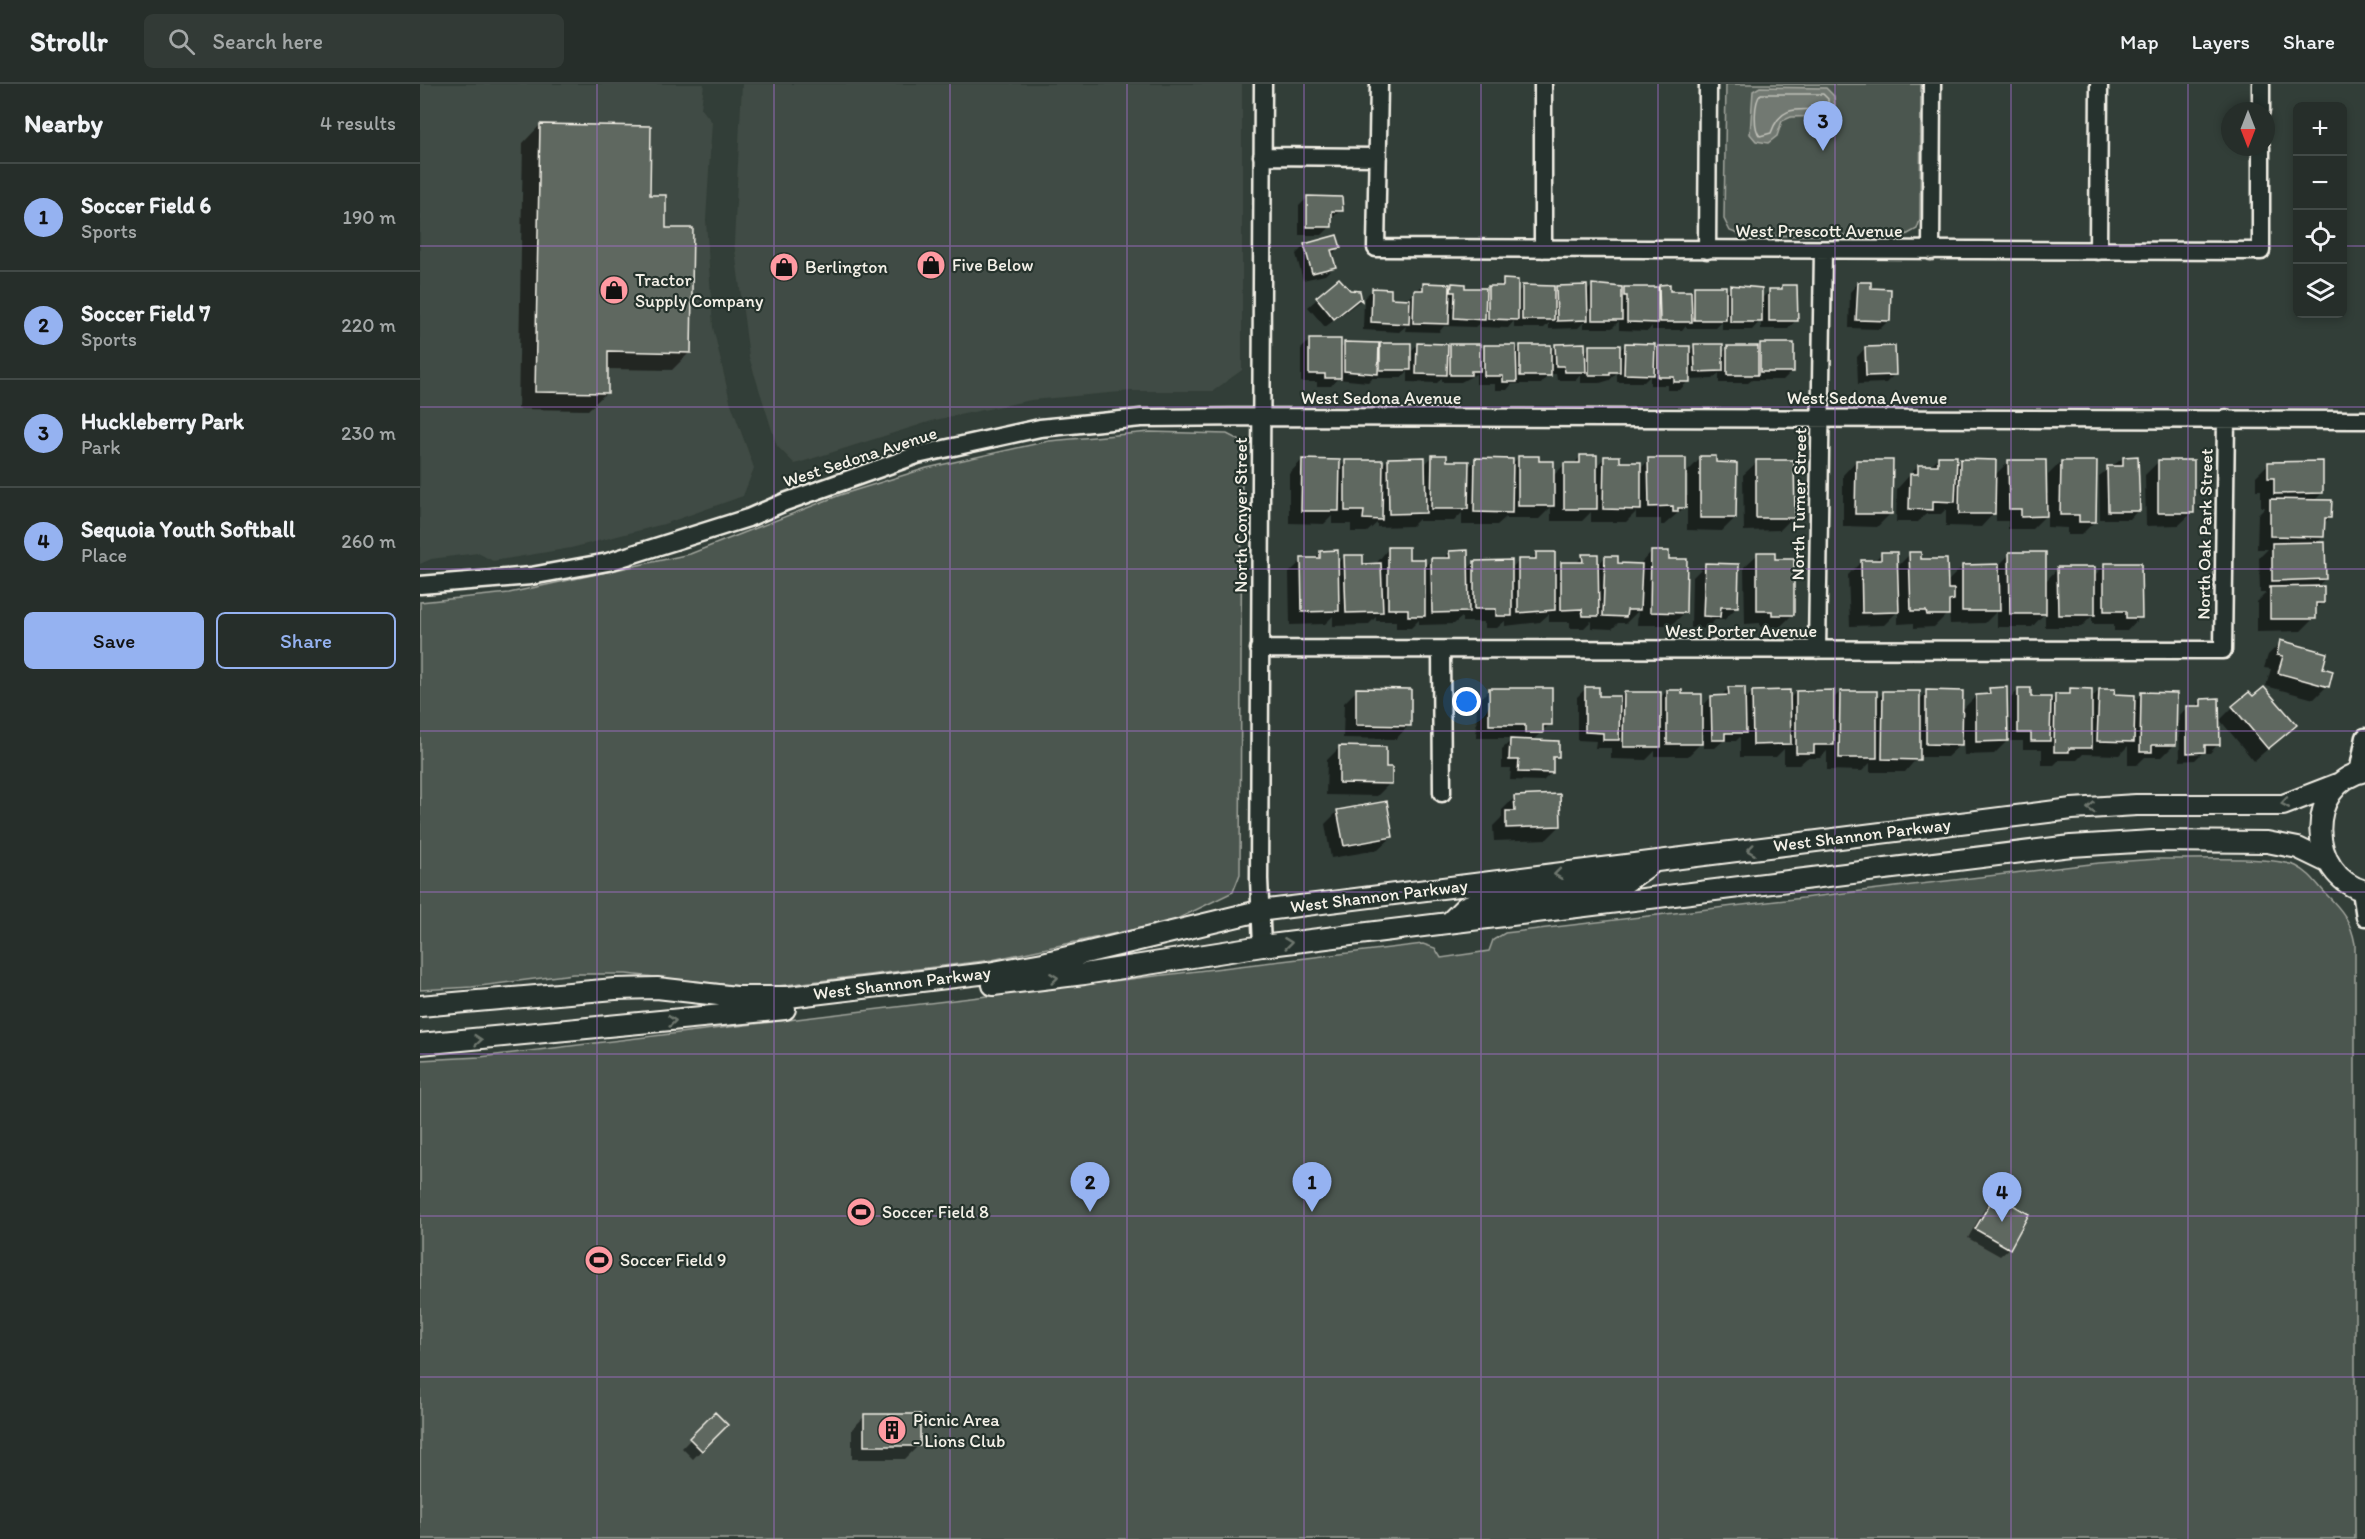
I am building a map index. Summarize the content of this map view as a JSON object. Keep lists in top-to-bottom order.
{
  "streets": {
    "street": [
      "West Prescott Avenue",
      "West Sedona Avenue",
      "North Turner Street",
      "North Conyer Street",
      "North Oak Park Street",
      "West Porter Avenue",
      "West Shannon Parkway"
    ]
  },
  "crossings": [
    ["West Prescott Avenue", "North Turner Street"],
    ["West Sedona Avenue", "North Turner Street"],
    ["West Sedona Avenue", "North Conyer Street"],
    ["West Sedona Avenue", "North Oak Park Street"],
    ["North Turner Street", "West Porter Avenue"],
    ["North Conyer Street", "West Porter Avenue"],
    ["North Conyer Street", "West Shannon Parkway"],
    ["North Oak Park Street", "West Porter Avenue"]
  ],
  "places": {
    "shop": ["Five Below", "Berlington", "Tractor Supply Company"],
    "sports": ["Soccer Field 8", "Soccer Field 9"],
    "building": ["Picnic Area - Lions Club"]
  },
  "north": "bottom",
  "page": {
    "header": "Strollr",
    "search": "Search here",
    "nav": ["Map", "Layers", "Share"],
    "heading": ["Nearby", "4 results"],
    "pins": [
      "3",
      "1",
      "2",
      "4"
    ],
    "map_buttons": ["+", "−"],
    "list": [
      {
        "mark": "1",
        "name": "Soccer Field 6",
        "note": "Sports",
        "value": "190 m"
      },
      {
        "mark": "2",
        "name": "Soccer Field 7",
        "note": "Sports",
        "value": "220 m"
      },
      {
        "mark": "3",
        "name": "Huckleberry Park",
        "note": "Park",
        "value": "230 m"
      },
      {
        "mark": "4",
        "name": "Sequoia Youth Softball",
        "note": "Place",
        "value": "260 m"
      }
    ],
    "buttons": ["Save", "Share"]
  }
}
